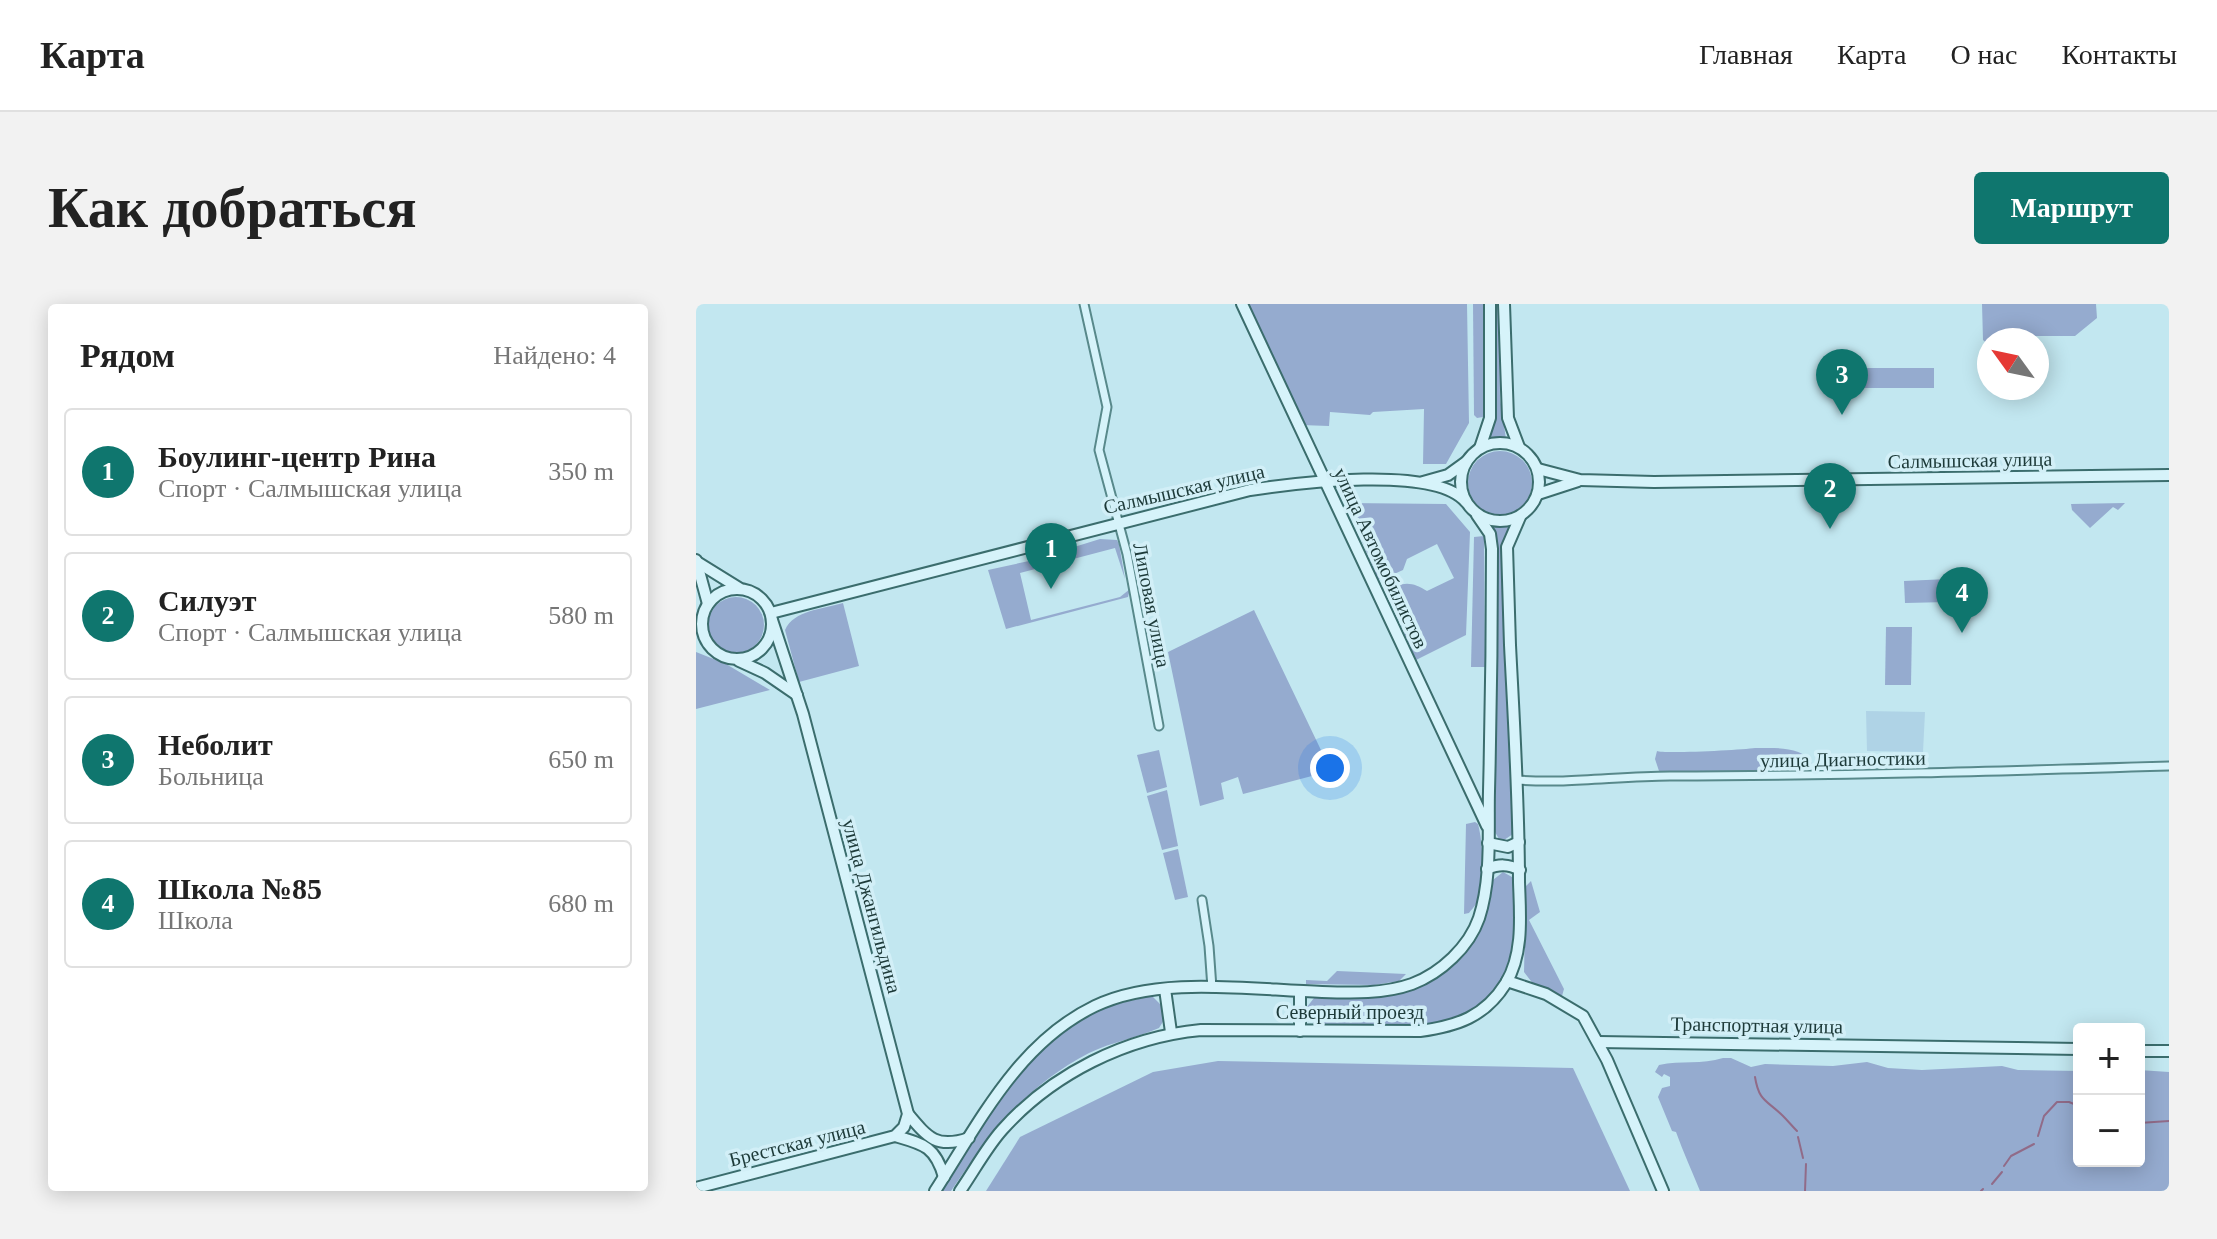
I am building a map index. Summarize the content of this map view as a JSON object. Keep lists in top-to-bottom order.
{
  "streets": {
    "main road": [
      "Салмышская улица",
      "улица Автомобилистов",
      "улица Джангильдина",
      "Северный проезд",
      "Транспортная улица",
      "Брестская улица"
    ],
    "street": ["Липовая улица", "улица Диагностики"]
  },
  "crossings": [
    ["Салмышская улица", "улица Автомобилистов"],
    ["Салмышская улица", "Липовая улица"],
    ["Салмышская улица", "улица Джангильдина"],
    ["улица Автомобилистов", "Северный проезд"],
    ["улица Диагностики", "Северный проезд"],
    ["улица Джангильдина", "Брестская улица"]
  ],
  "north": "top left",
  "page": {
    "header": "Карта",
    "nav": [
      "Главная",
      "Карта",
      "О нас",
      "Контакты"
    ],
    "buttons": "Маршрут",
    "title": "Как добраться",
    "heading": ["Рядом", "Найдено: 4"],
    "pins": [
      "3",
      "2",
      "1",
      "4"
    ],
    "list": [
      {
        "mark": "1",
        "name": "Боулинг-центр Рина",
        "note": "Спорт · Салмышская улица",
        "value": "350 m"
      },
      {
        "mark": "2",
        "name": "Силуэт",
        "note": "Спорт · Салмышская улица",
        "value": "580 m"
      },
      {
        "mark": "3",
        "name": "Неболит",
        "note": "Больница",
        "value": "650 m"
      },
      {
        "mark": "4",
        "name": "Школа №85",
        "note": "Школа",
        "value": "680 m"
      }
    ],
    "map_buttons": ["+", "−"]
  }
}
